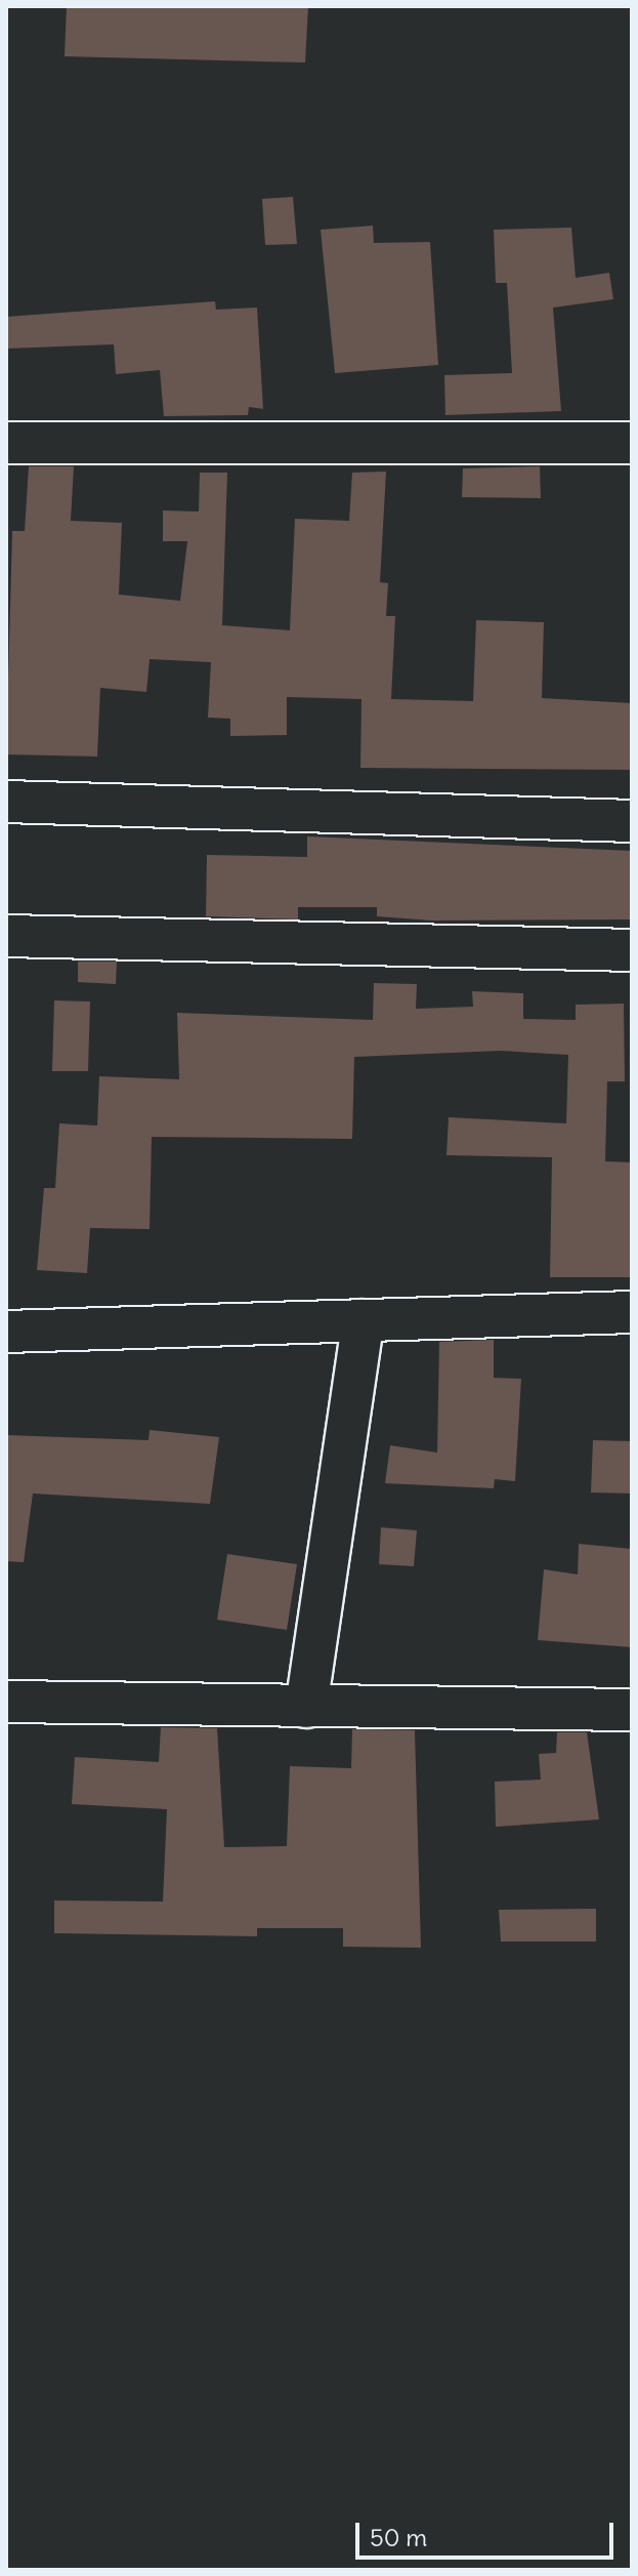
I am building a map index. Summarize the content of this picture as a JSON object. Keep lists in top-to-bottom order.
{
  "scale_bar": "50 m"
}
